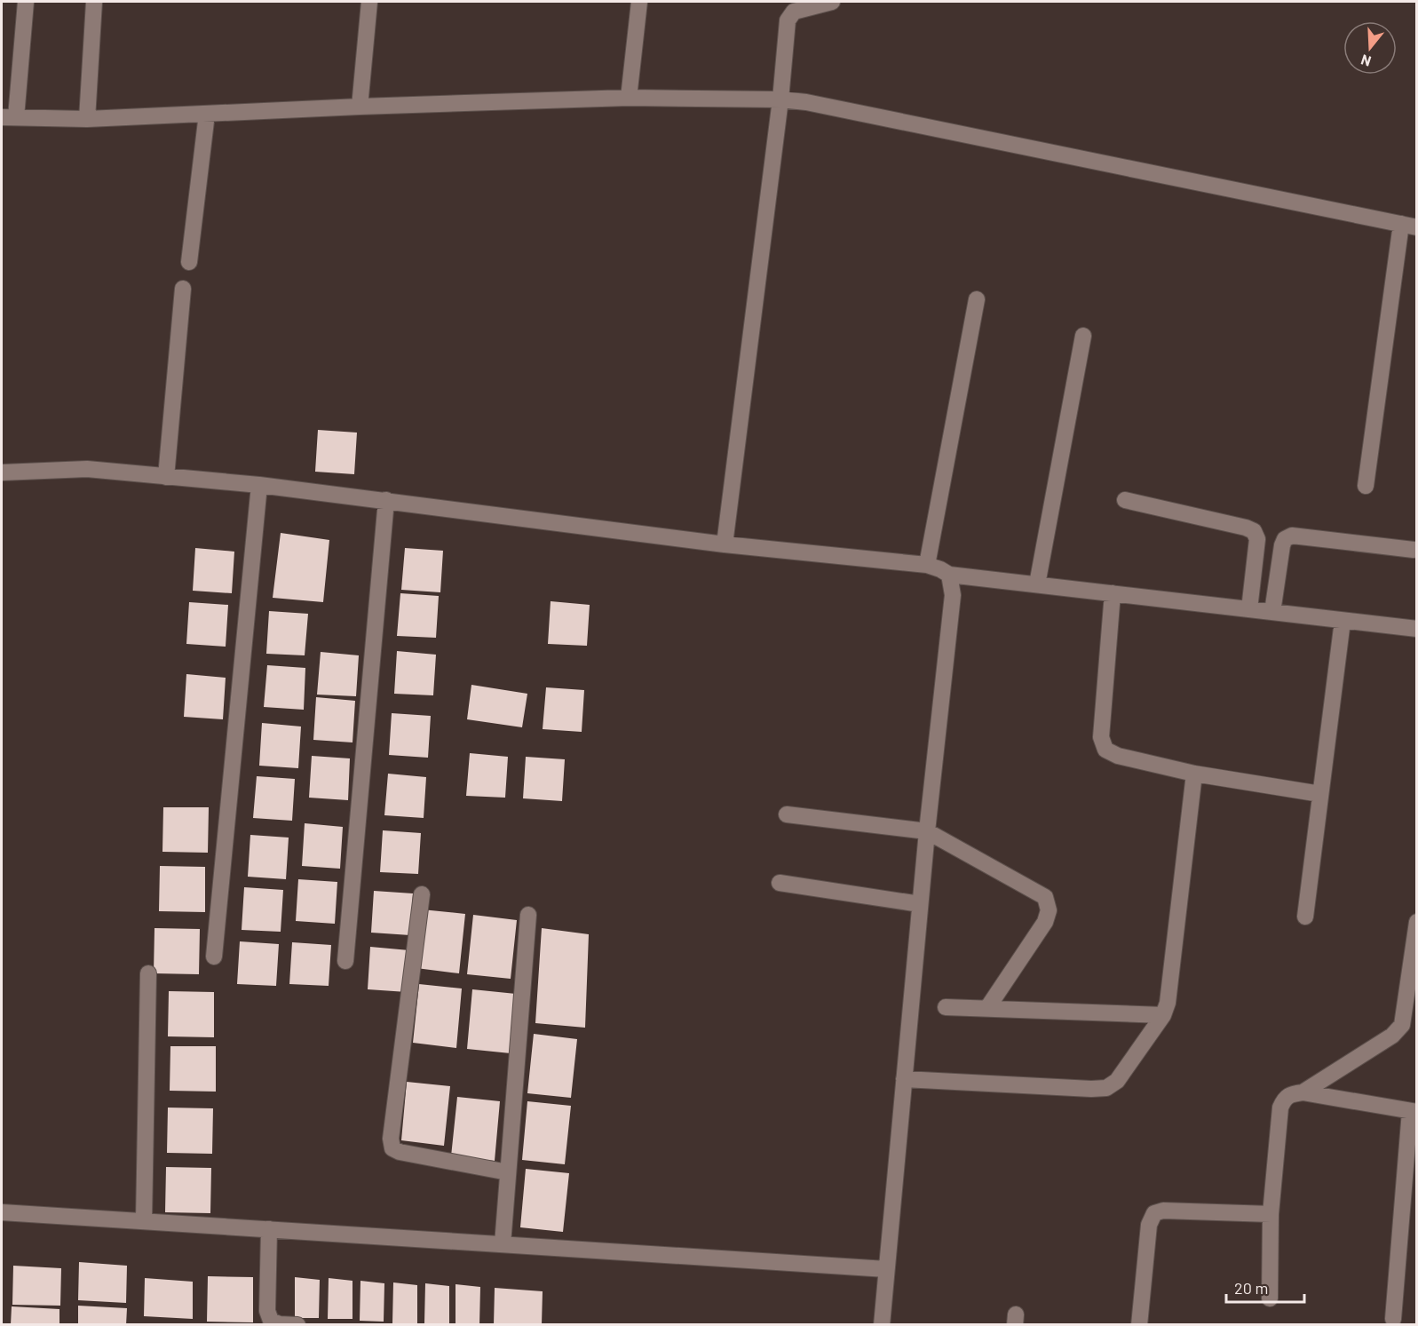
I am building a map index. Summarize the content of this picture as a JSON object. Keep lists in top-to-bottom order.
{
  "scale_bar": "20 m",
  "north": "bottom"
}
